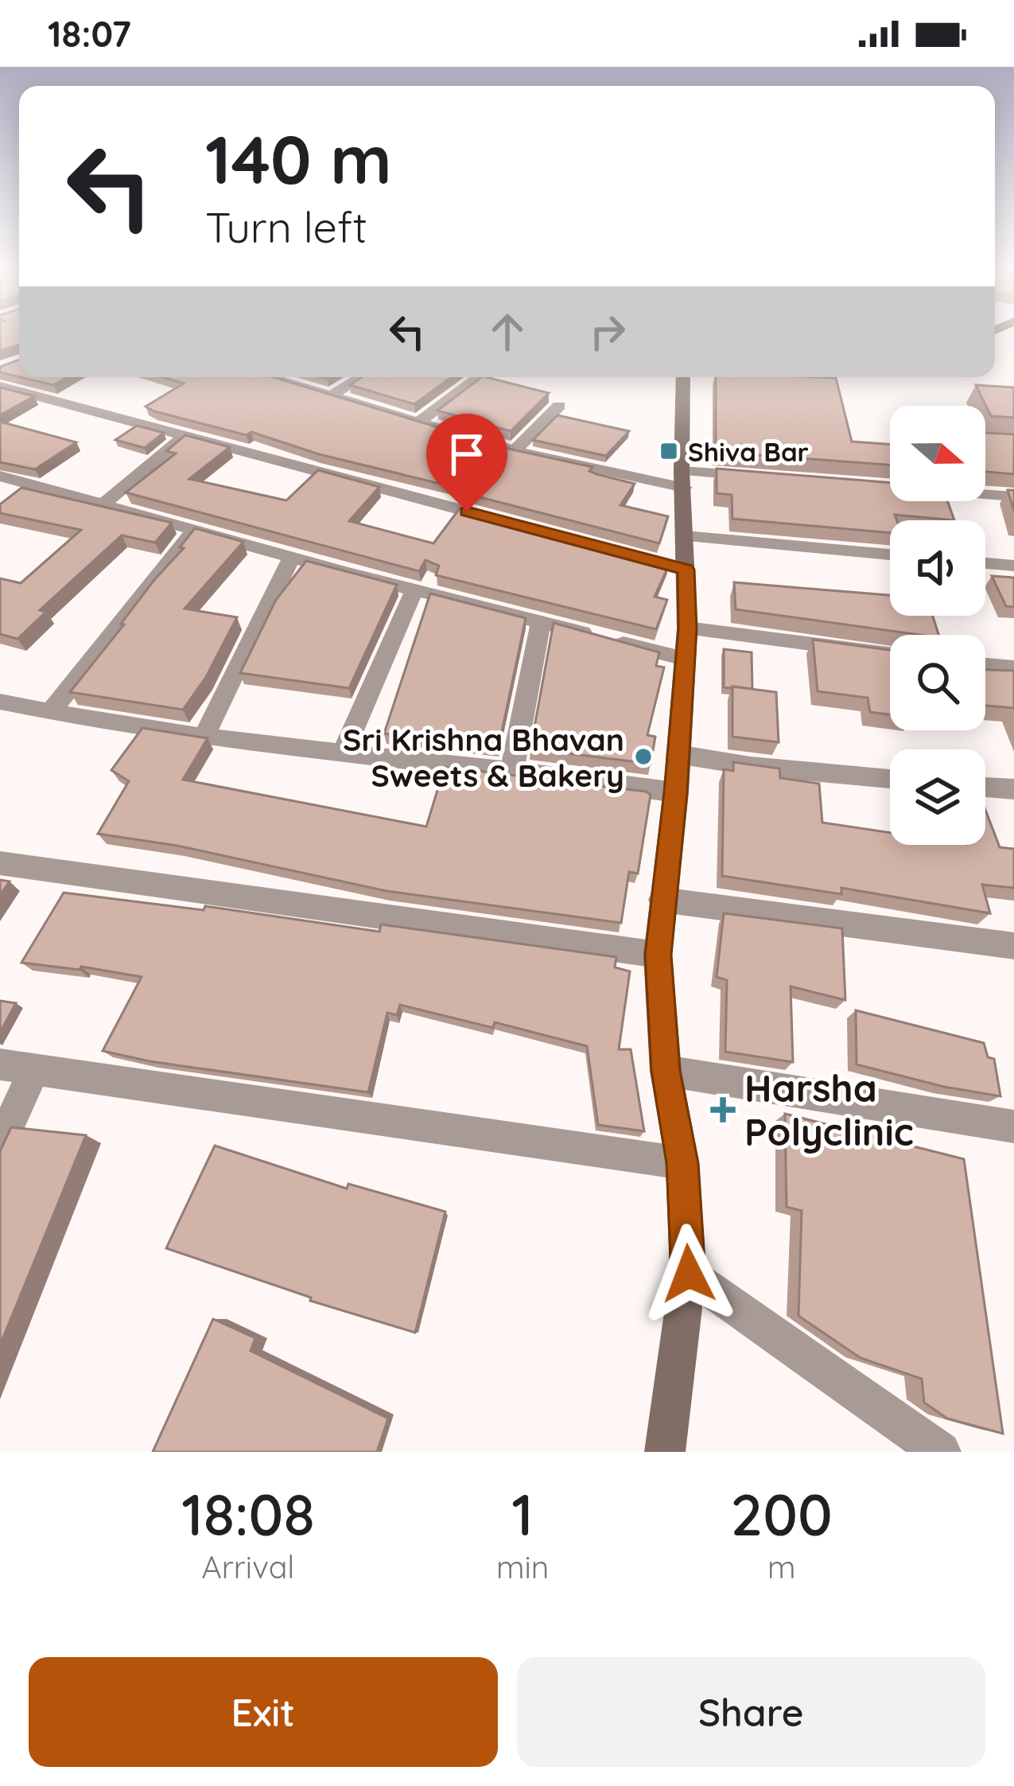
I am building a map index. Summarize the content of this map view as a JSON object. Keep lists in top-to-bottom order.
{
  "places": {
    "transit": ["Shiva Bar"],
    "other": ["Sri Krishna Bhavan Sweets & Bakery"],
    "health": ["Harsha Polyclinic"]
  },
  "north": "right",
  "page": {
    "status": "18:07",
    "turn": ["140 m", "Turn left"],
    "eta": [
      "18:08",
      "Arrival",
      "1",
      "min",
      "200",
      "m"
    ],
    "buttons": ["Exit", "Share"]
  }
}
